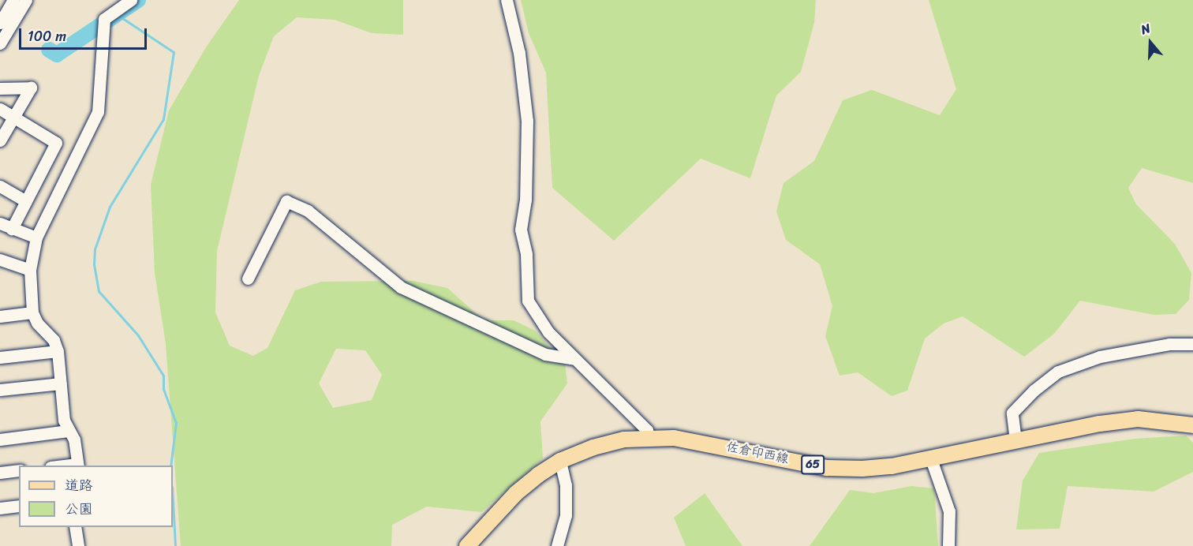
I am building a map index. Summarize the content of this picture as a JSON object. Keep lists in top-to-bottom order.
{
  "streets": {
    "main road": ["佐倉印西線", "65"]
  },
  "legend": ["道路", "公園"],
  "scale_bar": "100 m",
  "north": "top"
}
